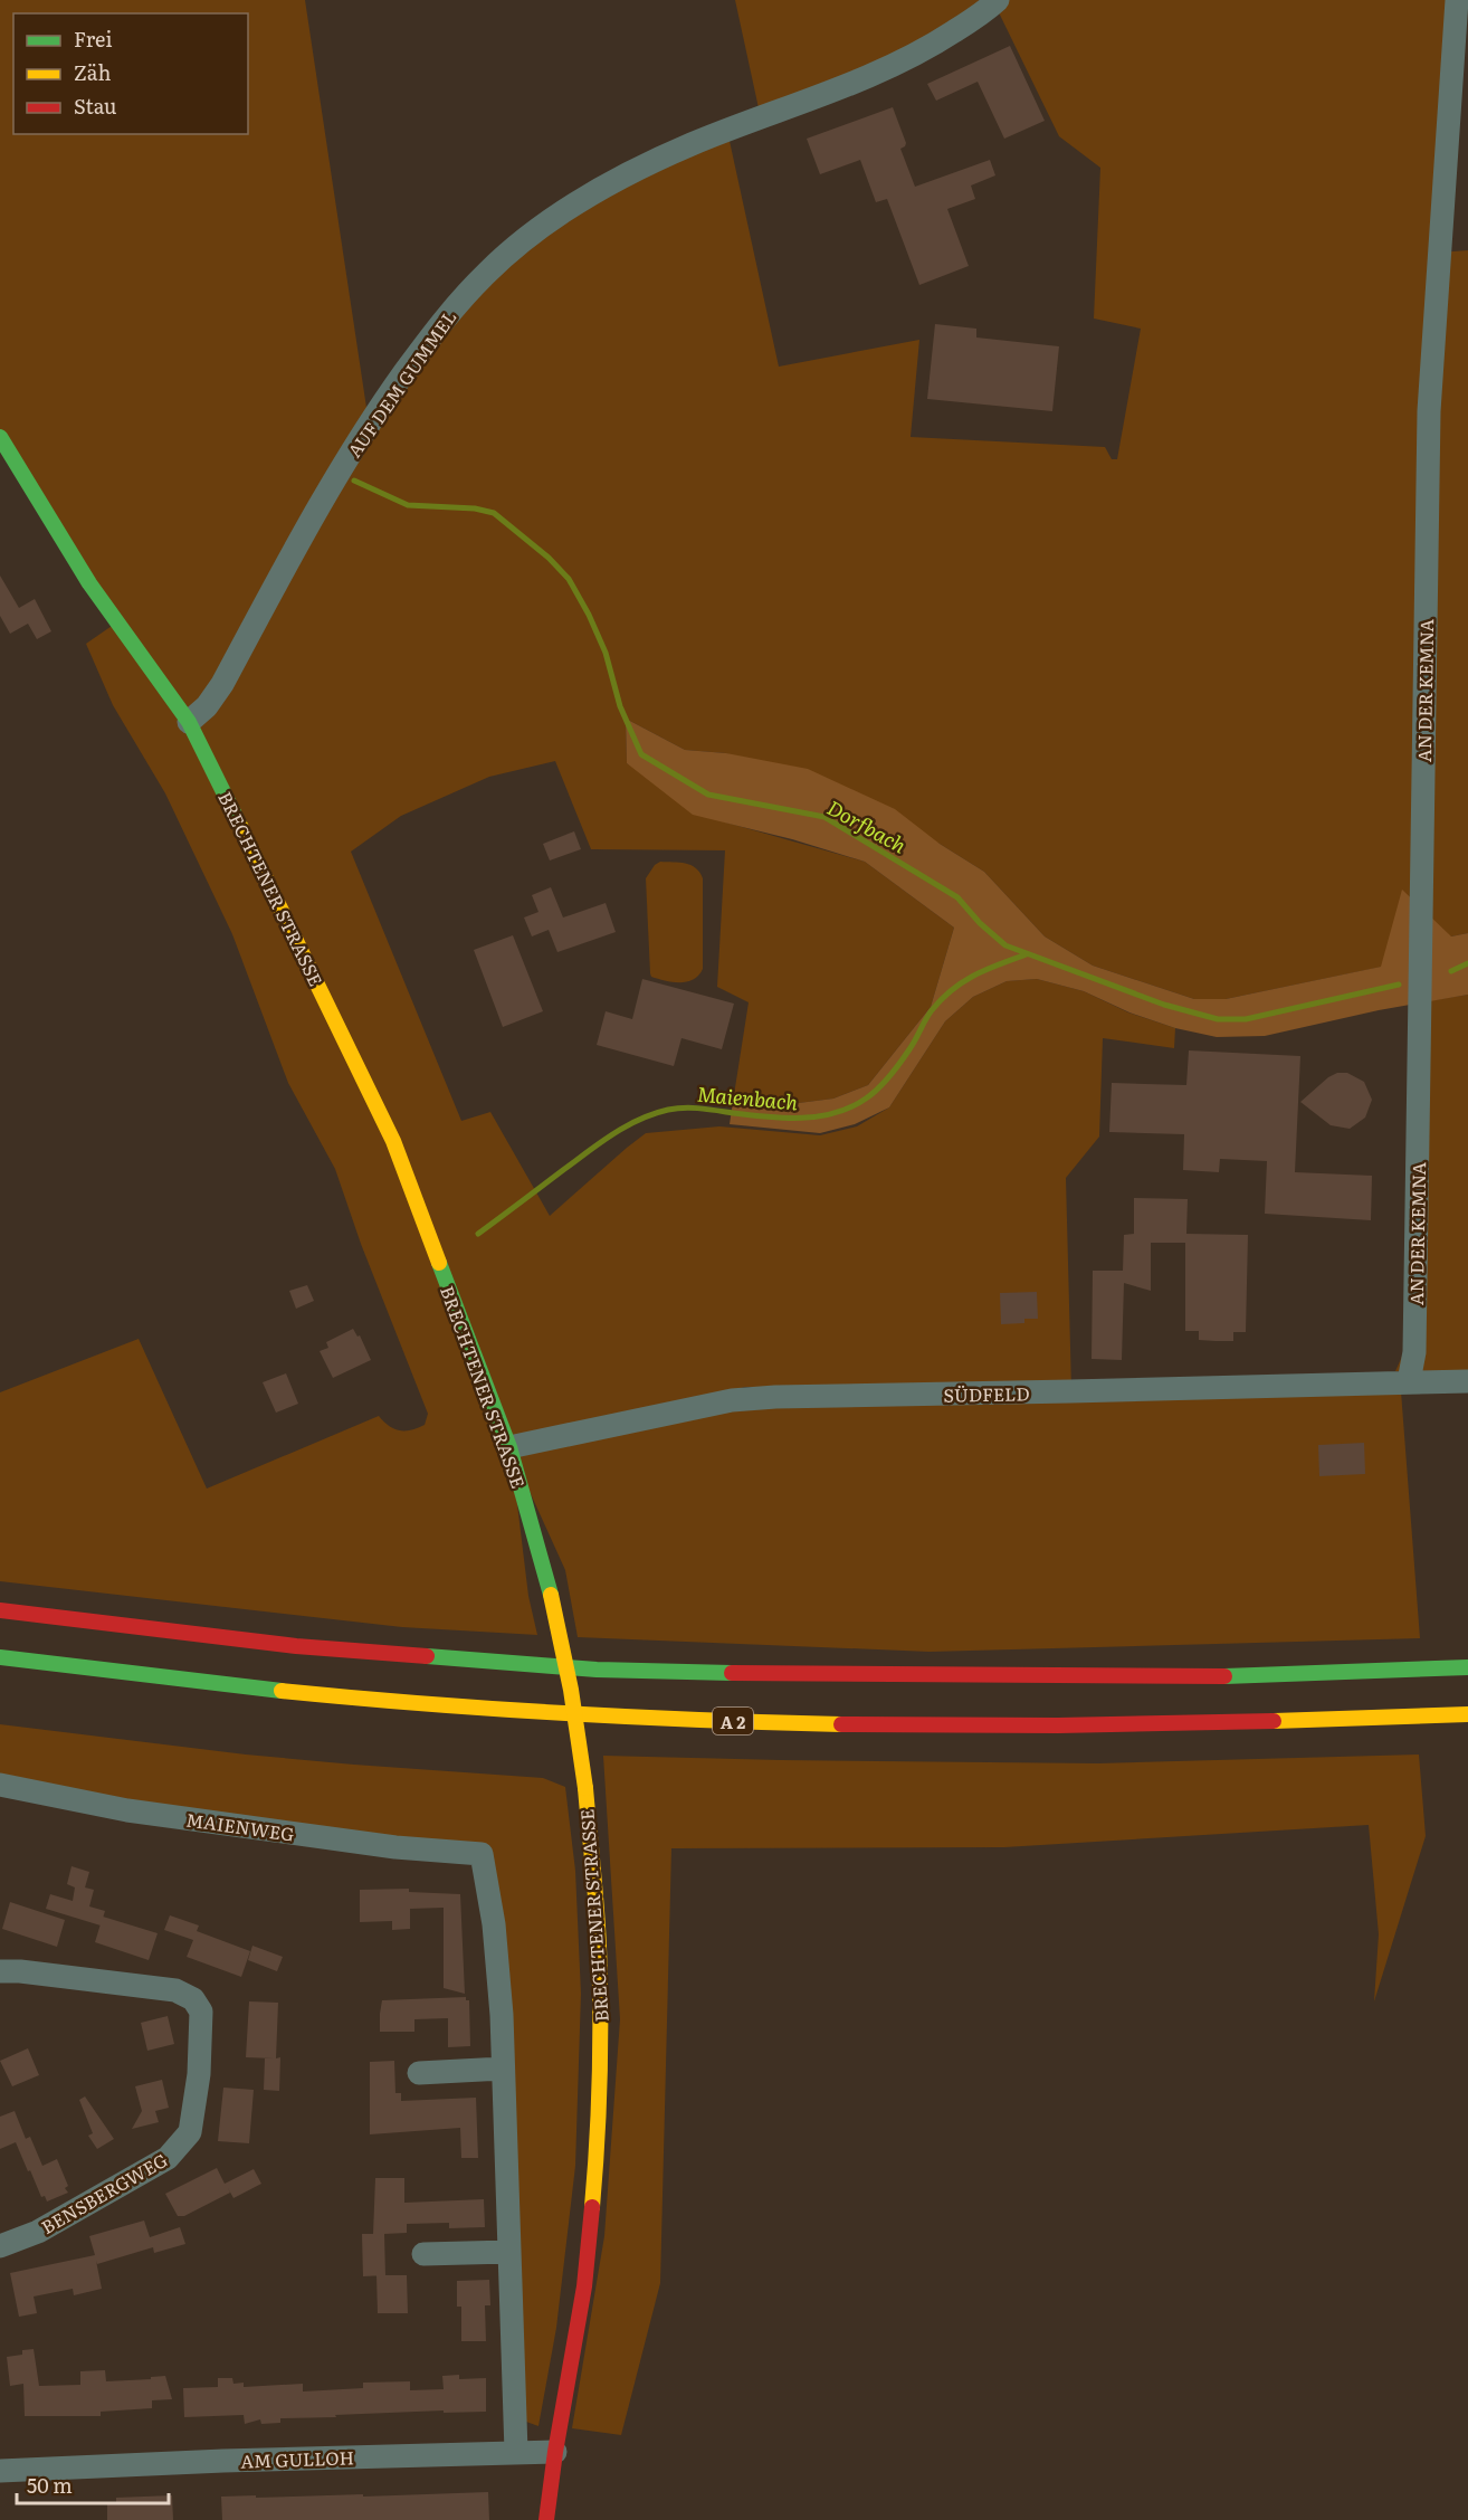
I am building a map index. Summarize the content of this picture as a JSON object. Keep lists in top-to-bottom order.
{
  "streets": {
    "main road": ["BRECHTENER STRASSE", "A 2"],
    "street": [
      "AUF DEM GUMMEL",
      "AN DER KEMNA",
      "SÜDFELD",
      "MAIENWEG",
      "BENSBERGWEG",
      "AM GULLOH"
    ]
  },
  "crossings": [
    ["AUF DEM GUMMEL", "BRECHTENER STRASSE"],
    ["AN DER KEMNA", "SÜDFELD"],
    ["BRECHTENER STRASSE", "SÜDFELD"],
    ["BRECHTENER STRASSE", "AM GULLOH"]
  ],
  "water": ["Dorfbach", "Maienbach"],
  "legend": ["Frei", "Zäh", "Stau"],
  "scale_bar": "50 m"
}
